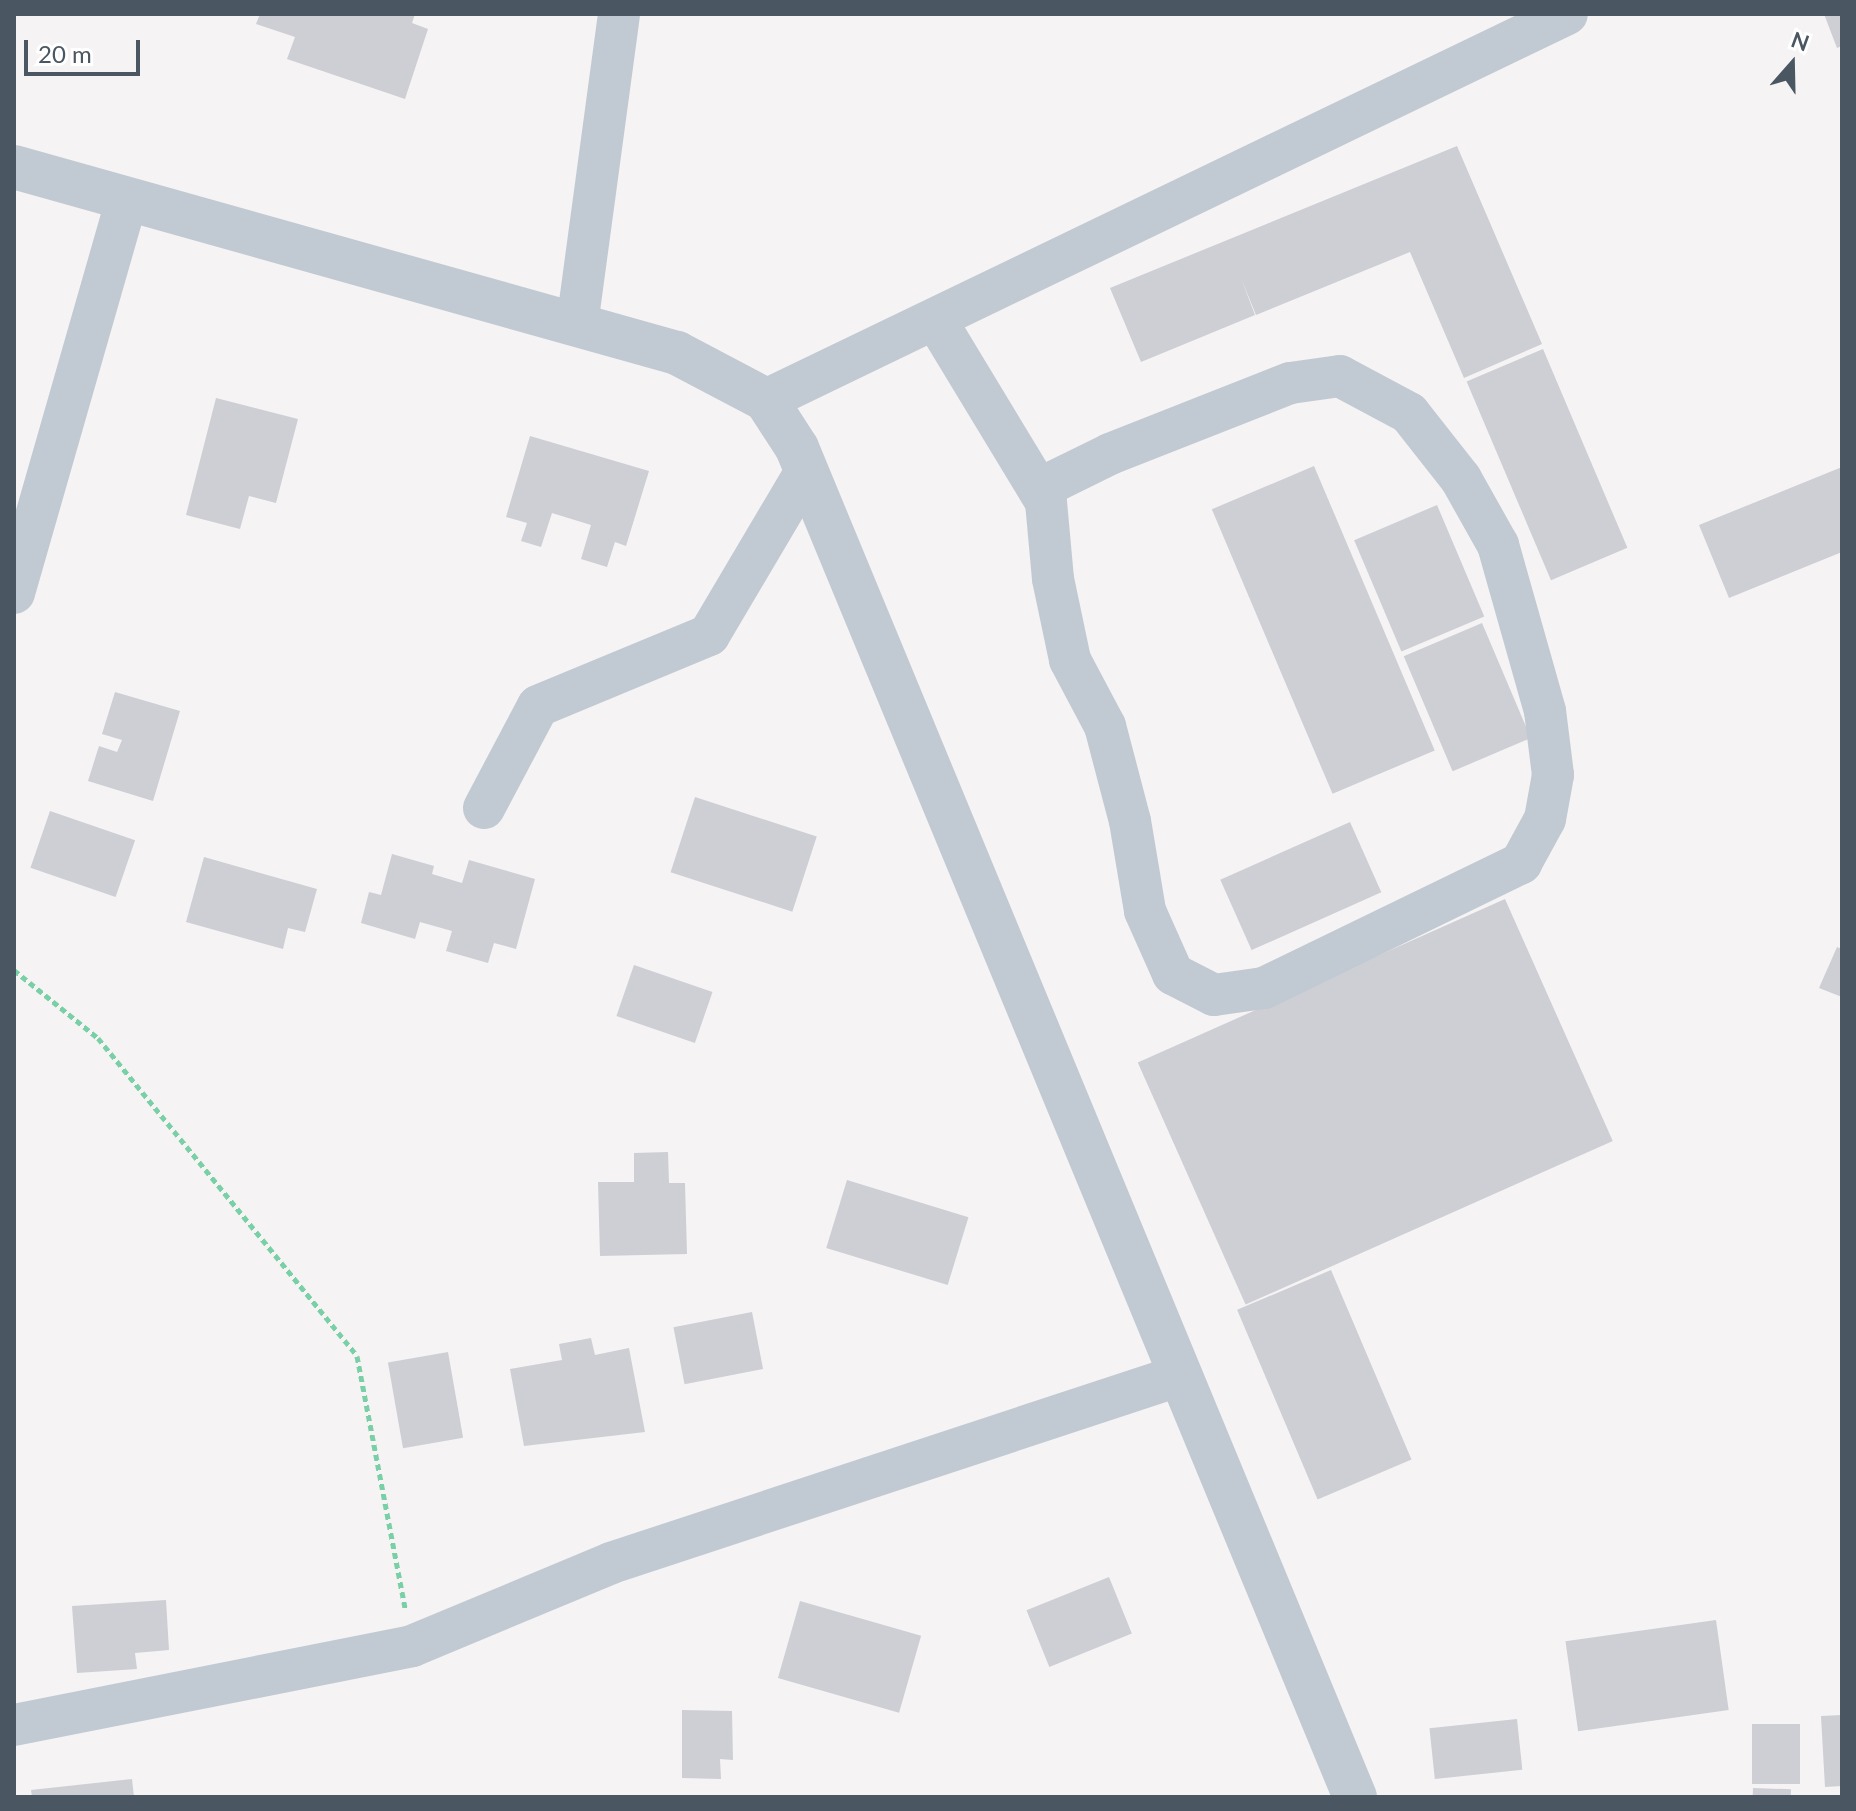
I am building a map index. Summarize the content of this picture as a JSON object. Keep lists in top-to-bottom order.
{
  "scale_bar": "20 m",
  "north": "top"
}
